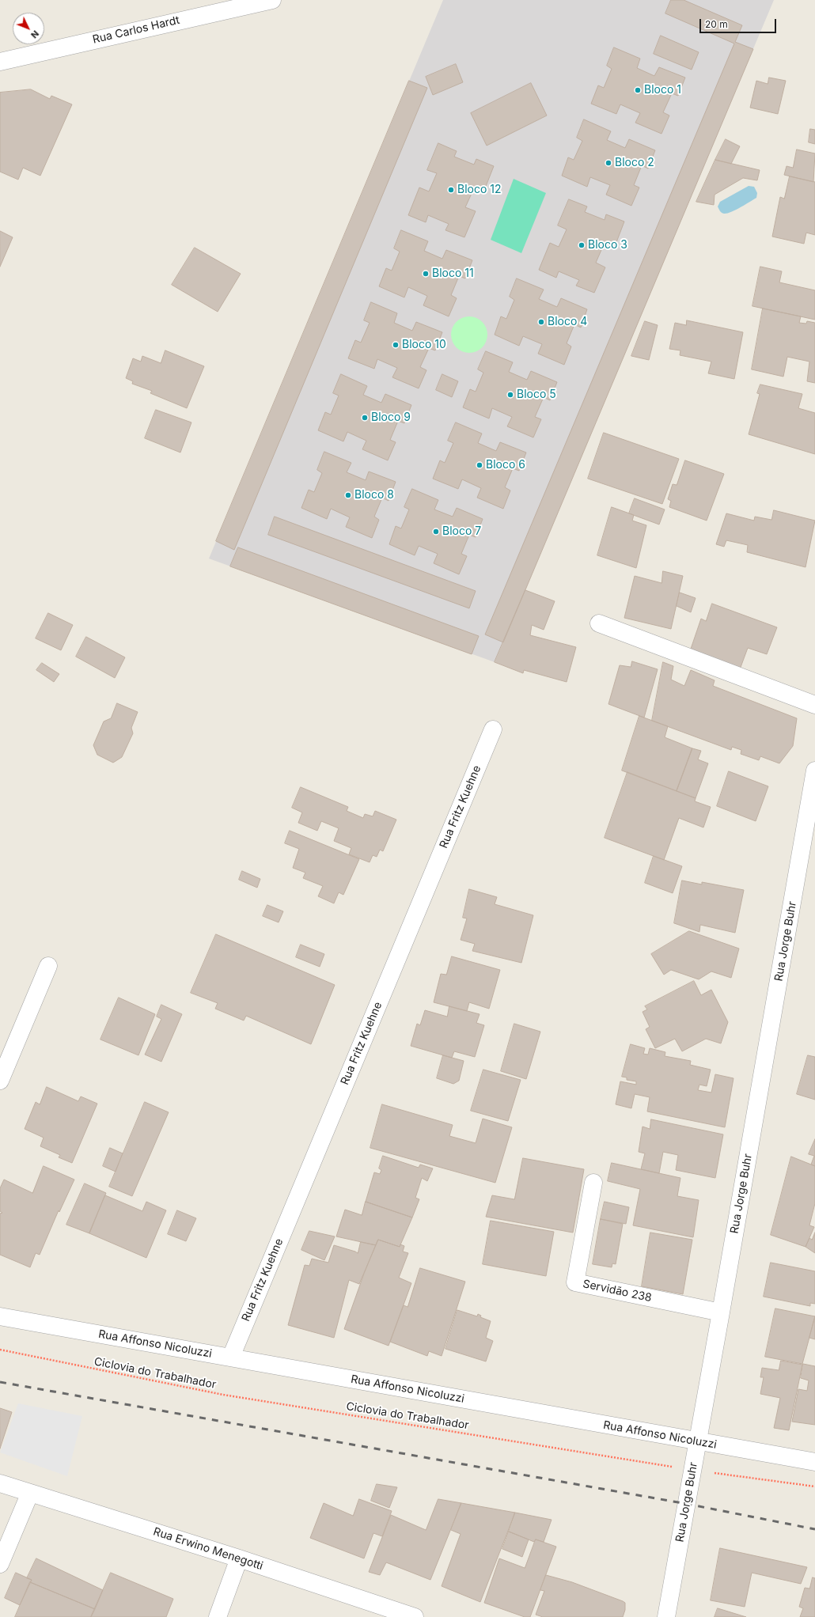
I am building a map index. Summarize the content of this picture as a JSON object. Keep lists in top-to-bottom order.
{
  "streets": {
    "street": [
      "Rua Carlos Hardt",
      "Rua Fritz Kuehne",
      "Rua Jorge Buhr",
      "Servidão 238",
      "Rua Affonso Nicoluzzi",
      "Rua Erwino Menegotti"
    ],
    "path": ["Ciclovia do Trabalhador"]
  },
  "crossings": [
    ["Rua Fritz Kuehne", "Rua Affonso Nicoluzzi"],
    ["Rua Jorge Buhr", "Servidão 238"],
    ["Rua Jorge Buhr", "Rua Affonso Nicoluzzi"],
    ["Rua Jorge Buhr", "Ciclovia do Trabalhador"]
  ],
  "places": [
    "Bloco 1",
    "Bloco 2",
    "Bloco 12",
    "Bloco 3",
    "Bloco 11",
    "Bloco 4",
    "Bloco 10",
    "Bloco 5",
    "Bloco 9",
    "Bloco 6",
    "Bloco 8",
    "Bloco 7"
  ],
  "scale_bar": "20 m",
  "north": "bottom right"
}
